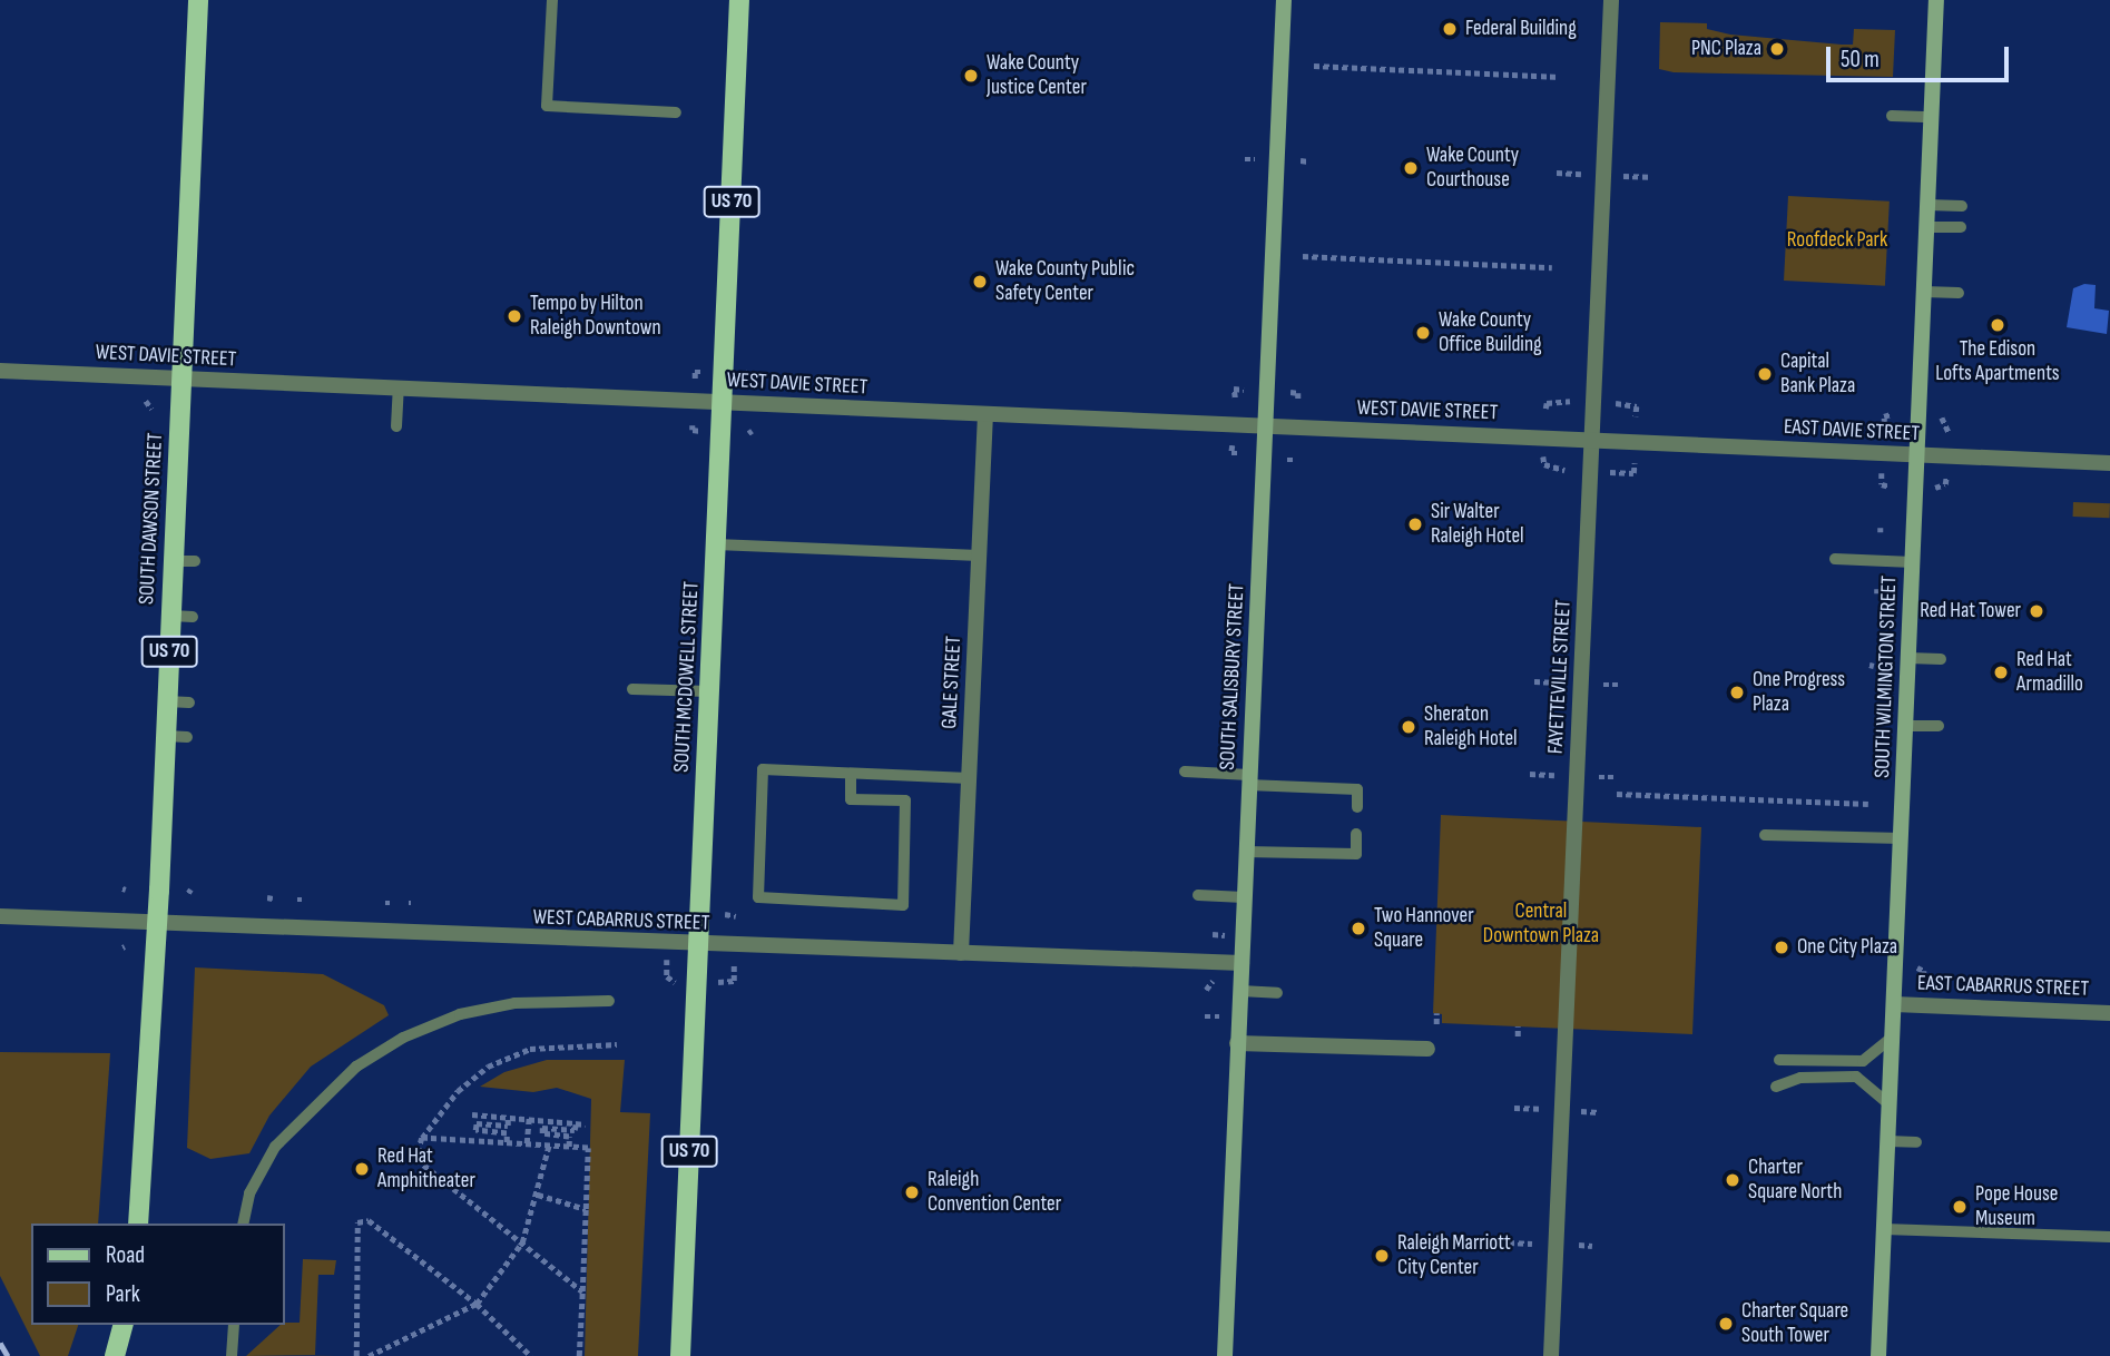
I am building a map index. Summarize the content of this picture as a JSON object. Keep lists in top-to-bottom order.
{
  "streets": {
    "main road": [
      "US 70",
      "SOUTH DAWSON STREET",
      "SOUTH MCDOWELL STREET",
      "SOUTH SALISBURY STREET",
      "SOUTH WILMINGTON STREET"
    ],
    "street": [
      "WEST DAVIE STREET",
      "EAST DAVIE STREET",
      "FAYETTEVILLE STREET",
      "GALE STREET",
      "WEST CABARRUS STREET",
      "EAST CABARRUS STREET"
    ]
  },
  "crossings": [
    ["WEST DAVIE STREET", "EAST DAVIE STREET"],
    ["WEST DAVIE STREET", "SOUTH DAWSON STREET"],
    ["WEST DAVIE STREET", "SOUTH MCDOWELL STREET"],
    ["WEST DAVIE STREET", "SOUTH SALISBURY STREET"],
    ["WEST DAVIE STREET", "FAYETTEVILLE STREET"],
    ["WEST DAVIE STREET", "GALE STREET"],
    ["EAST DAVIE STREET", "FAYETTEVILLE STREET"],
    ["EAST DAVIE STREET", "SOUTH WILMINGTON STREET"],
    ["SOUTH DAWSON STREET", "WEST CABARRUS STREET"],
    ["SOUTH MCDOWELL STREET", "WEST CABARRUS STREET"],
    ["SOUTH SALISBURY STREET", "WEST CABARRUS STREET"],
    ["SOUTH WILMINGTON STREET", "EAST CABARRUS STREET"],
    ["GALE STREET", "WEST CABARRUS STREET"]
  ],
  "parks": ["Roofdeck Park", "Central Downtown Plaza"],
  "places": [
    "Federal Building",
    "PNC Plaza",
    "Wake County Justice Center",
    "Wake County Courthouse",
    "Wake County Public Safety Center",
    "Tempo by Hilton Raleigh Downtown",
    "The Edison Lofts Apartments",
    "Wake County Office Building",
    "Capital Bank Plaza",
    "Sir Walter Raleigh Hotel",
    "Red Hat Tower",
    "Red Hat Armadillo",
    "One Progress Plaza",
    "Sheraton Raleigh Hotel",
    "Two Hannover Square",
    "One City Plaza",
    "Red Hat Amphitheater",
    "Charter Square North",
    "Raleigh Convention Center",
    "Pope House Museum",
    "Raleigh Marriott City Center",
    "Charter Square South Tower"
  ],
  "legend": ["Road", "Park"],
  "scale_bar": "50 m"
}
